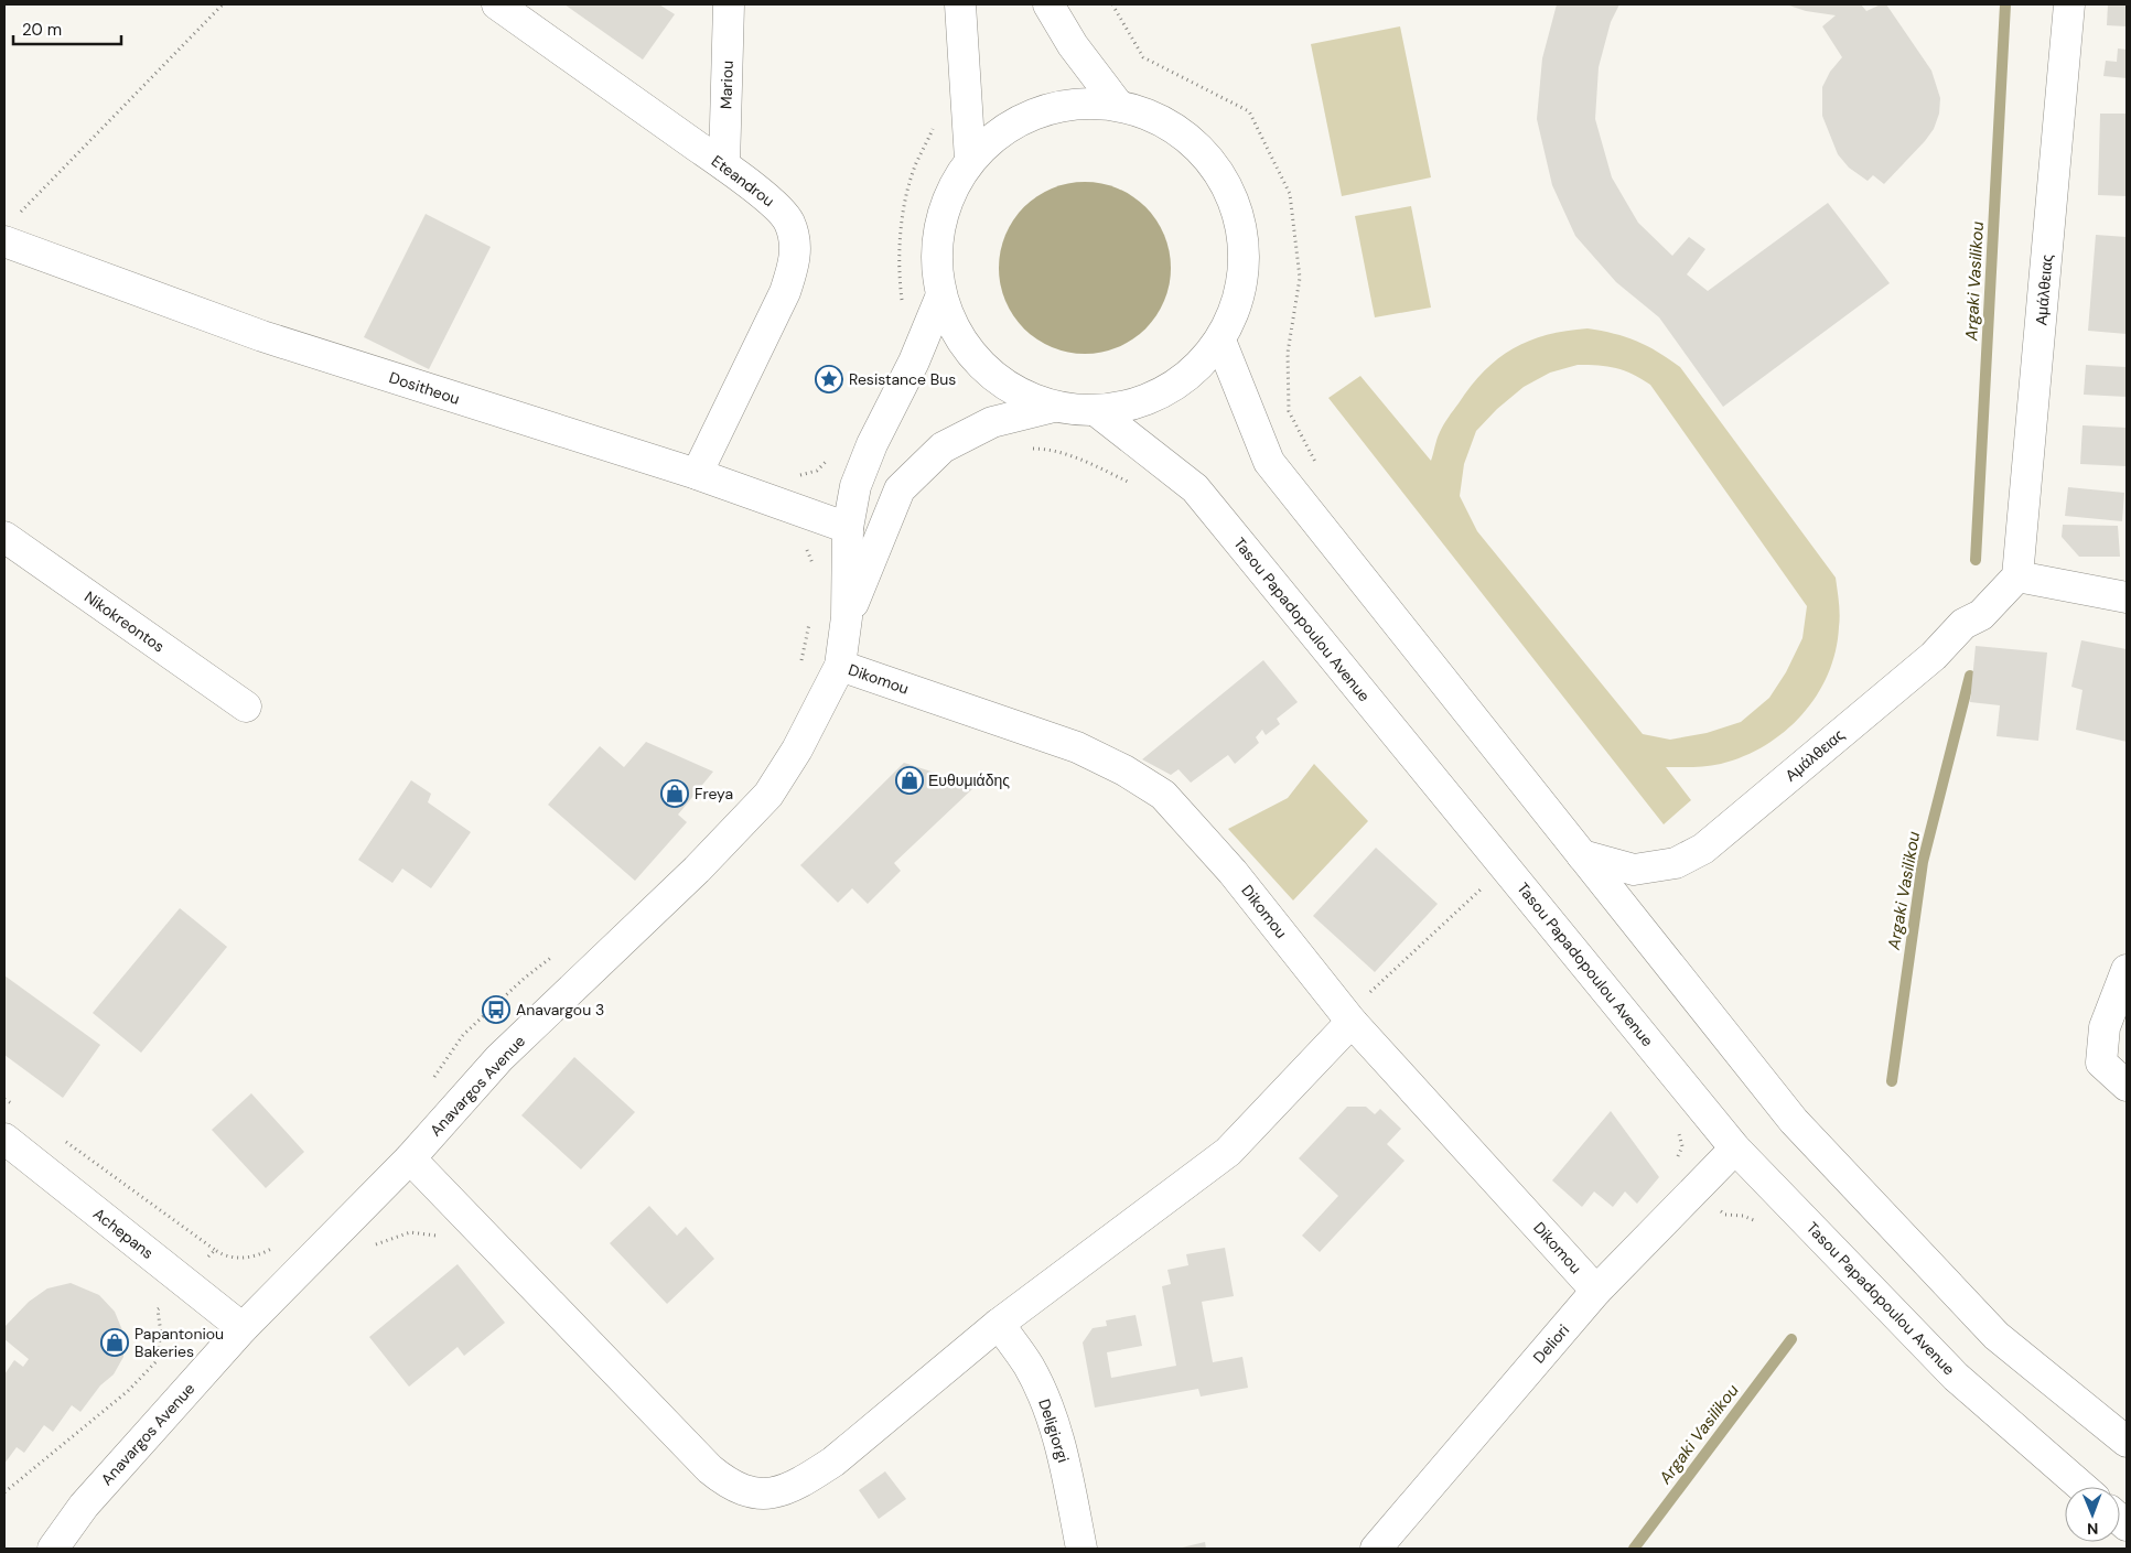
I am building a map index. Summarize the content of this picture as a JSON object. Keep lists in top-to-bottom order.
{
  "streets": {
    "main road": [
      "Mariou",
      "Eteandrou",
      "Αμάλθειας",
      "Dositheou",
      "Tasou Papadopoulou Avenue",
      "Nikokreontos",
      "Dikomou",
      "Anavargos Avenue",
      "Achepans",
      "Deliori",
      "Deligiorgi"
    ]
  },
  "crossings": [
    ["Mariou", "Eteandrou"],
    ["Eteandrou", "Dositheou"],
    ["Dositheou", "Anavargos Avenue"],
    ["Tasou Papadopoulou Avenue", "Deliori"],
    ["Dikomou", "Anavargos Avenue"],
    ["Dikomou", "Deliori"],
    ["Anavargos Avenue", "Achepans"]
  ],
  "water": ["Argaki Vasilikou"],
  "places": {
    "place": ["Resistance Bus"],
    "shop": ["Ευθυμιάδης", "Freya", "Papantoniou Bakeries"],
    "bus stop": ["Anavargou 3"]
  },
  "scale_bar": "20 m",
  "north": "bottom"
}
